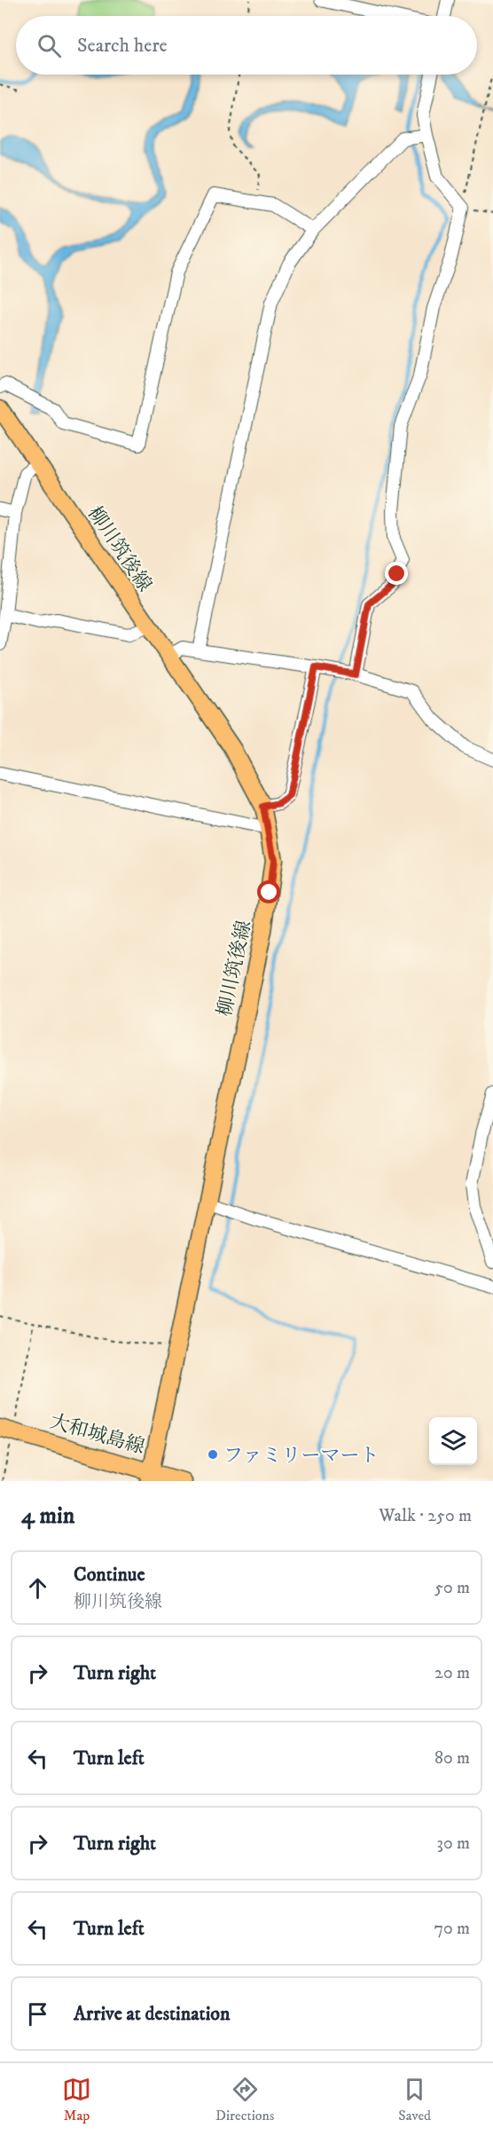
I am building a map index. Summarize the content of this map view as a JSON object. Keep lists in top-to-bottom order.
{
  "streets": {
    "main road": ["柳川筑後線", "大和城島線"]
  },
  "crossings": [
    ["柳川筑後線", "大和城島線"]
  ],
  "places": ["ファミリーマート"],
  "page": {
    "search": "Search here",
    "heading": ["4 min", "Walk · 250 m"],
    "list": [
      ["Continue", "柳川筑後線", "50 m"],
      ["Turn right", "20 m"],
      ["Turn left", "80 m"],
      ["Turn right", "30 m"],
      ["Turn left", "70 m"],
      "Arrive at destination"
    ],
    "nav": ["Map", "Directions", "Saved"]
  }
}
